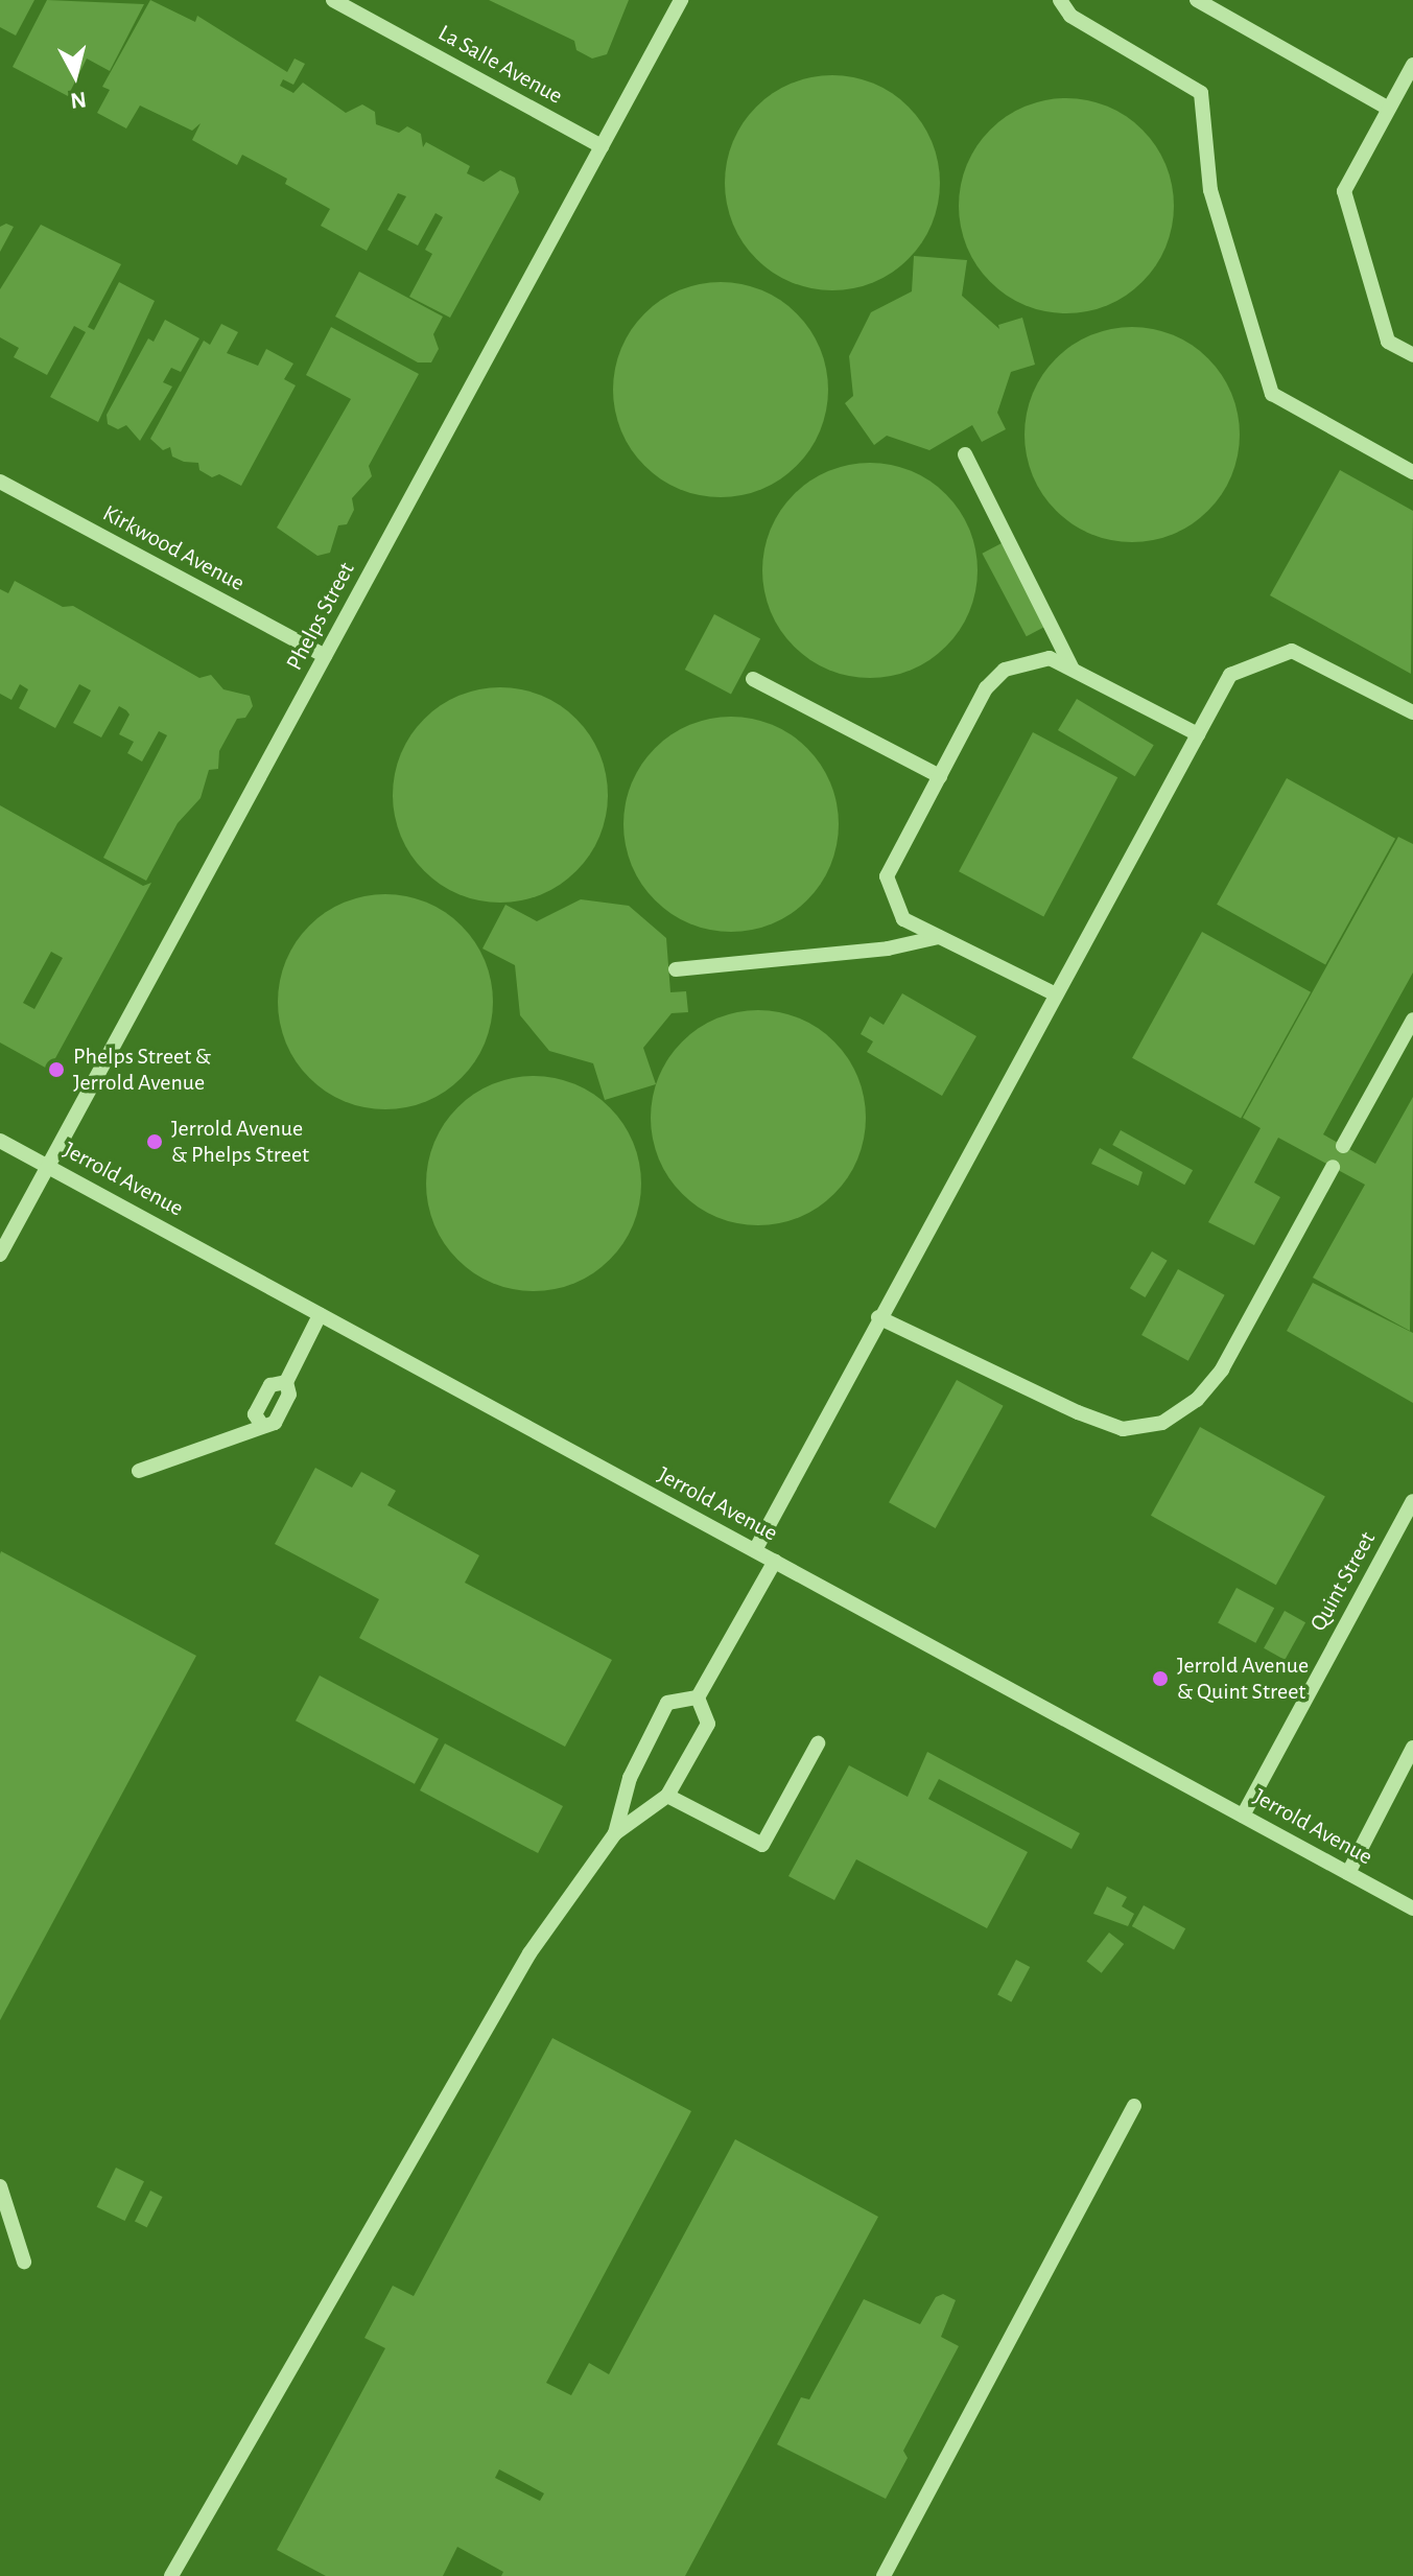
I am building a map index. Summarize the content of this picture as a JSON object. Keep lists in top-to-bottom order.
{
  "streets": {
    "street": [
      "La Salle Avenue",
      "Kirkwood Avenue",
      "Phelps Street",
      "Jerrold Avenue",
      "Quint Street"
    ]
  },
  "crossings": [
    ["La Salle Avenue", "Phelps Street"],
    ["Kirkwood Avenue", "Phelps Street"],
    ["Phelps Street", "Jerrold Avenue"],
    ["Jerrold Avenue", "Quint Street"]
  ],
  "places": ["Phelps Street & Jerrold Avenue", "Jerrold Avenue & Phelps Street", "Jerrold Avenue & Quint Street"],
  "north": "bottom"
}
